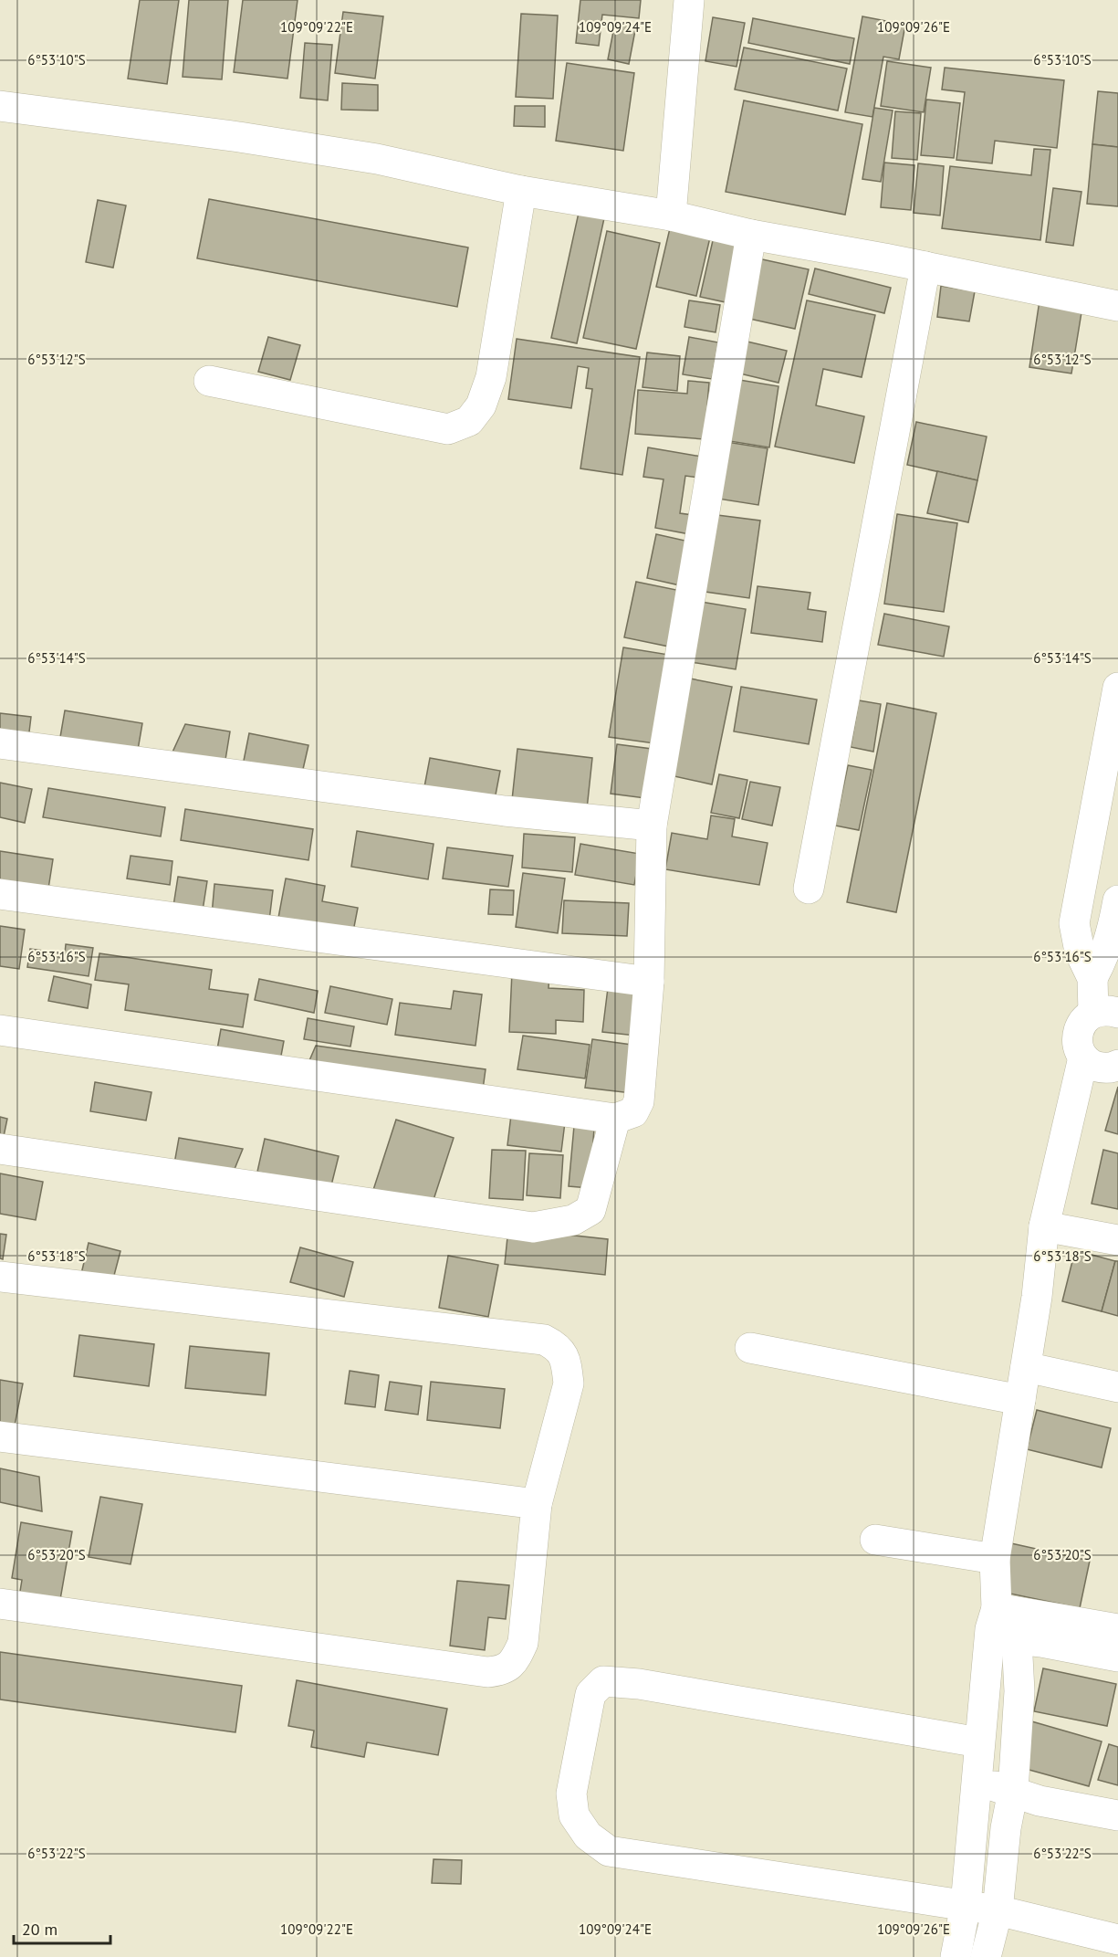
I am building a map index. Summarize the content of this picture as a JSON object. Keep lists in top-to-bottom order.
{
  "scale_bar": "20 m",
  "coordinates": [
    "109°09'22\"E",
    "109°09'24\"E",
    "109°09'26\"E",
    "6°53'10\"S",
    "6°53'12\"S",
    "6°53'14\"S",
    "6°53'16\"S",
    "6°53'18\"S",
    "6°53'20\"S",
    "6°53'22\"S"
  ]
}
